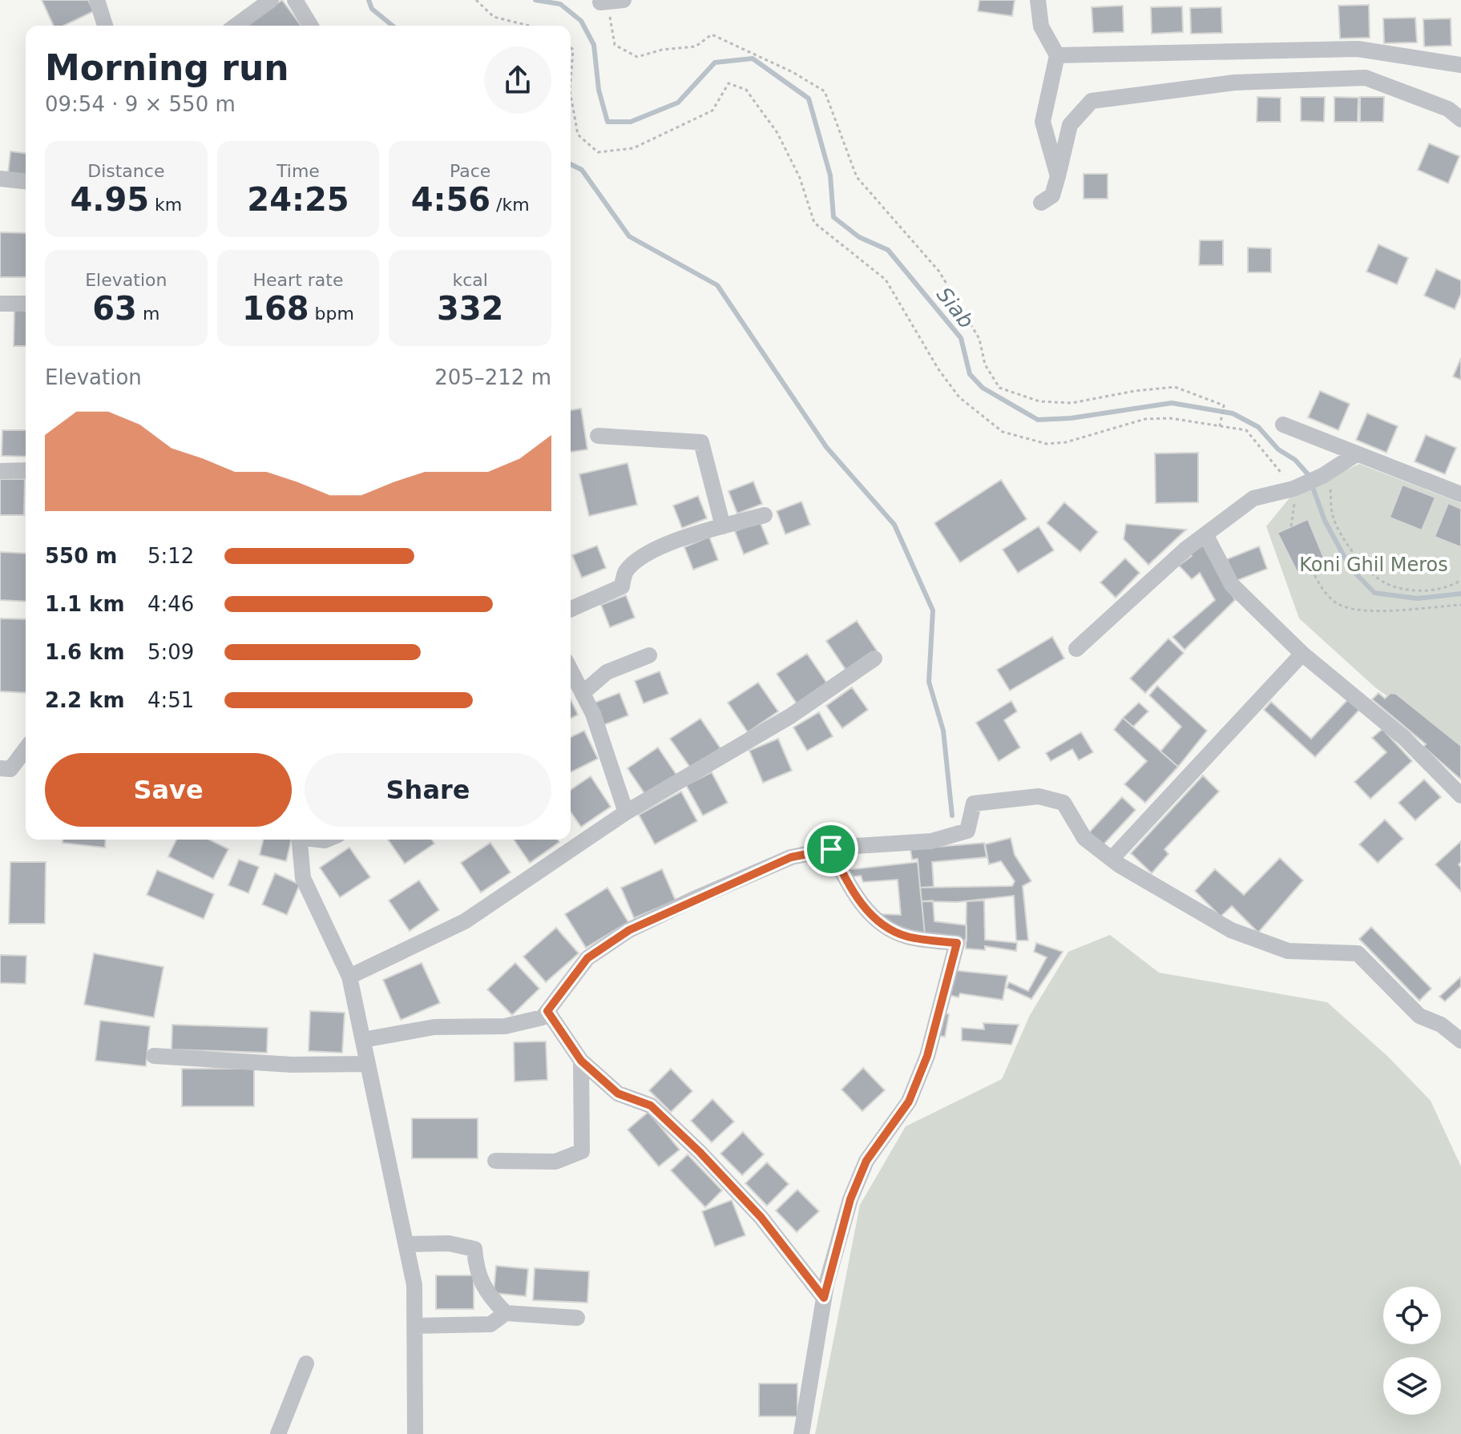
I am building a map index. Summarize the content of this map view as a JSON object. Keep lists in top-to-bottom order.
{
  "water": ["Siab"],
  "parks": ["Koni Ghil Meros"],
  "page": {
    "heading": ["Morning run", "09:54 · 9 × 550 m"],
    "stats": [
      ["Distance", "4.95 km"],
      ["Time", "24:25"],
      ["Pace", "4:56 /km"],
      ["Elevation", "63 m"],
      ["Heart rate", "168 bpm"],
      ["kcal", "332"]
    ],
    "chart": ["Elevation", "205–212 m"],
    "list": [
      {
        "name": "550 m",
        "note": "5:12"
      },
      {
        "name": "1.1 km",
        "note": "4:46"
      },
      {
        "name": "1.6 km",
        "note": "5:09"
      },
      {
        "name": "2.2 km",
        "note": "4:51"
      }
    ],
    "buttons": ["Save", "Share"]
  }
}
